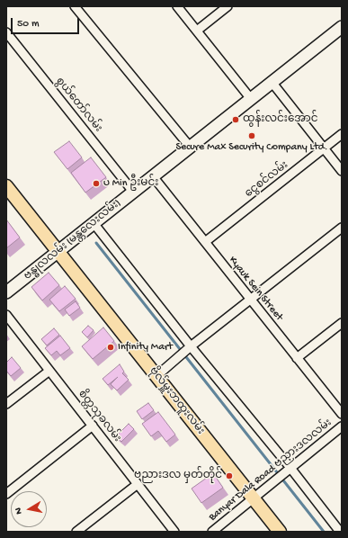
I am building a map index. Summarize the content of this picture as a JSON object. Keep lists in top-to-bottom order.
{
  "streets": {
    "main road": ["ဗိုလ်မှူးဘထူးလမ်း"],
    "street": [
      "စွယ်တော်လမ်း",
      "ငွေစင်လမ်း",
      "ဗန္ဓုလလမ်း (မန္တလေးလမ်း)",
      "Kyauk Sein Street",
      "စိတ္တသုခလမ်း",
      "Banyar Dala Road ဗညားဒလလမ်း"
    ]
  },
  "crossings": [
    ["စွယ်တော်လမ်း", "ဗန္ဓုလလမ်း (မန္တလေးလမ်း)"],
    ["ငွေစင်လမ်း", "Kyauk Sein Street"],
    ["ဗန္ဓုလလမ်း (မန္တလေးလမ်း)", "Kyauk Sein Street"],
    ["ဗန္ဓုလလမ်း (မန္တလေးလမ်း)", "ဗိုလ်မှူးဘထူးလမ်း"],
    ["ဗိုလ်မှူးဘထူးလမ်း", "Banyar Dala Road ဗညားဒလလမ်း"]
  ],
  "places": [
    "ထွန်းလင်းအောင်",
    "Secure Max Security Company Ltd.",
    "U Min ဦးမင်း",
    "Infinity Mart",
    "ဗညားဒလ မှတ်တိုင်"
  ],
  "scale_bar": "50 m",
  "north": "left"
}
